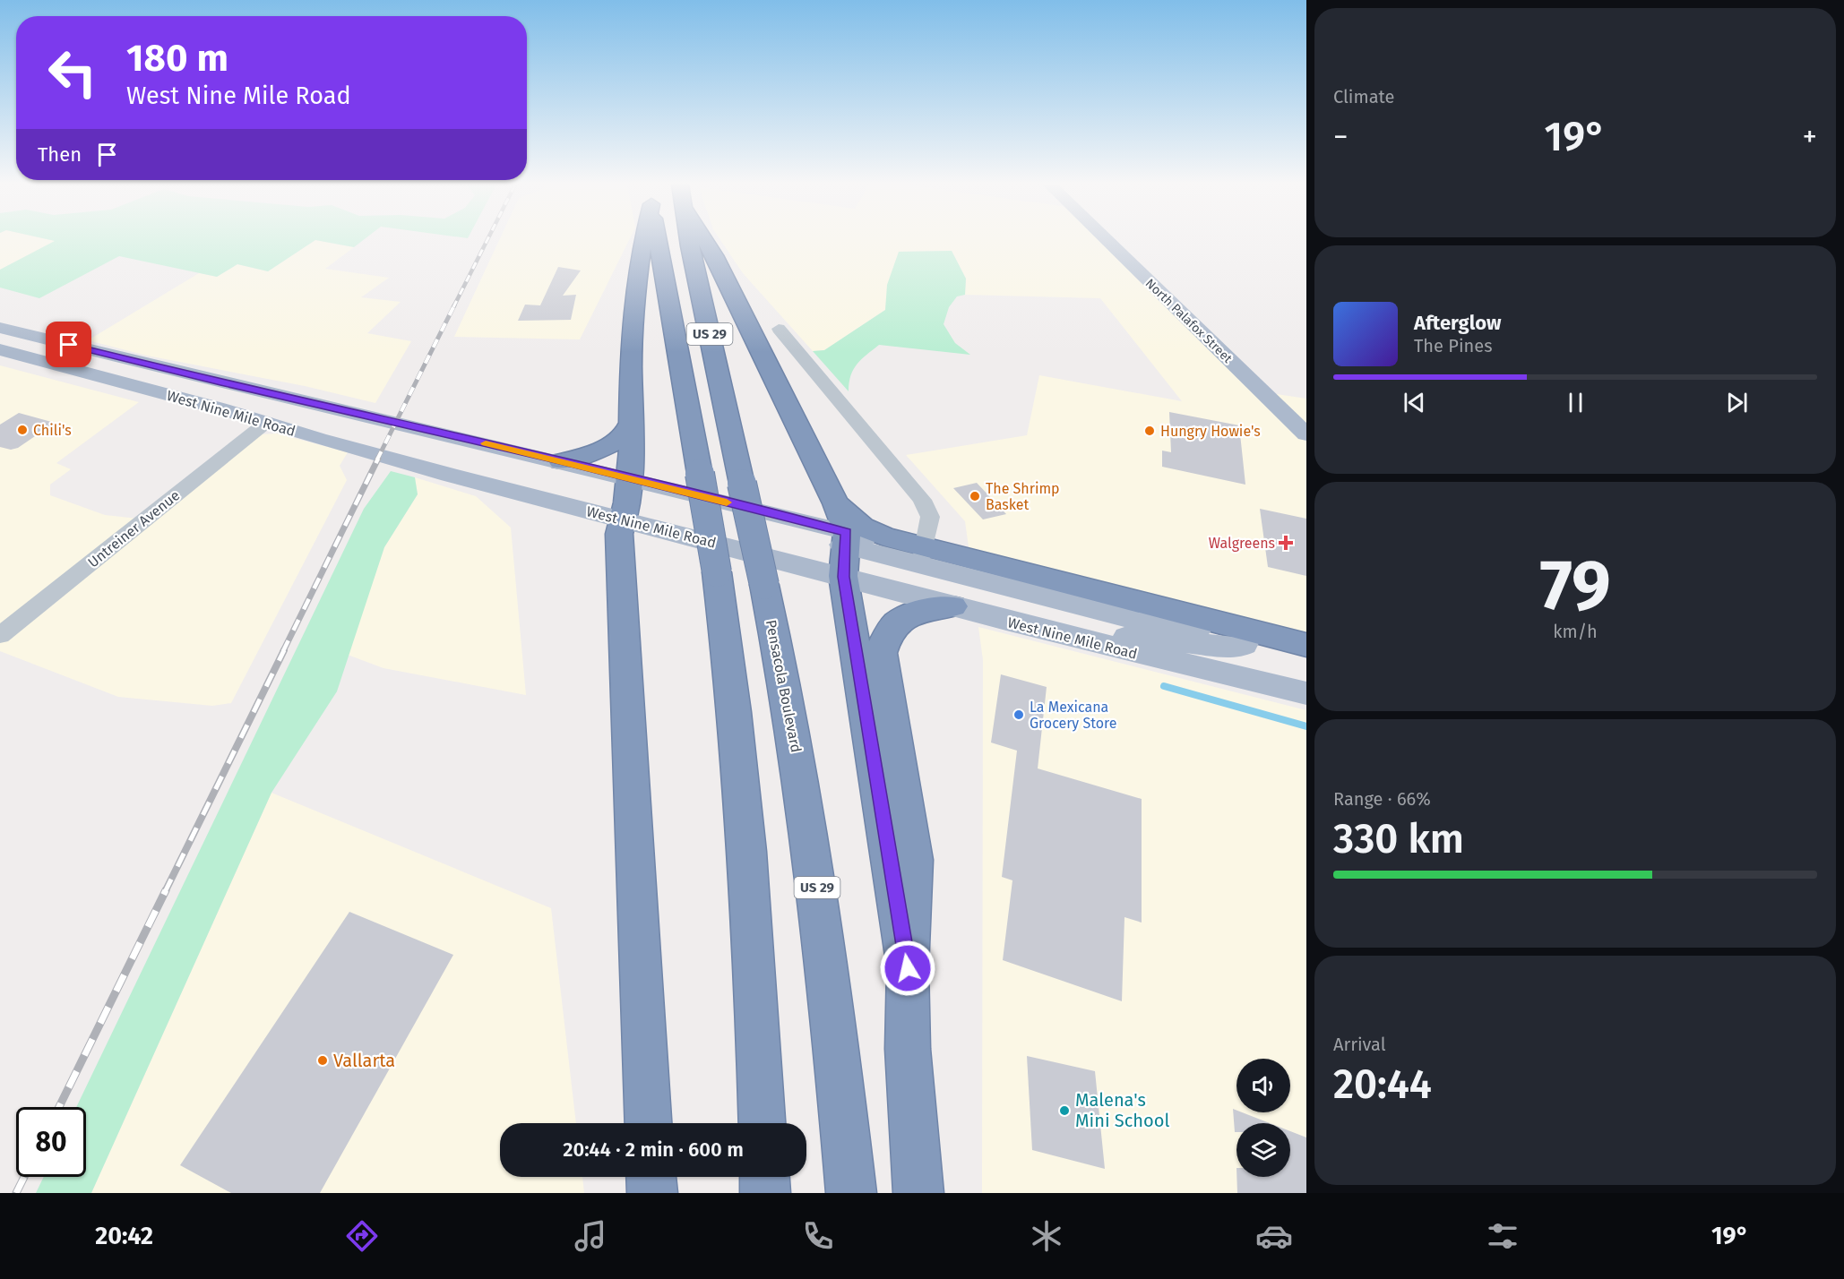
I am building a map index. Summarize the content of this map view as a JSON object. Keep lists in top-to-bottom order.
{
  "streets": {
    "highway": ["US 29", "Pensacola Boulevard"],
    "main road": ["North Palafox Street", "West Nine Mile Road"],
    "street": ["Untreiner Avenue"]
  },
  "crossings": [
    ["West Nine Mile Road", "Untreiner Avenue"]
  ],
  "places": {
    "other": [
      "Chili's",
      "Hungry Howie's",
      "The Shrimp Basket",
      "La Mexicana Grocery Store",
      "Vallarta",
      "Malena's Mini School"
    ],
    "health": ["Walgreens"]
  },
  "page": {
    "tile": [
      "Climate",
      ["79", "km/h"],
      ["Range · 66%", "330 km"],
      ["Arrival", "20:44"]
    ],
    "turn": ["180 m", "West Nine Mile Road"],
    "heat": ["−", "19°", "+"],
    "then": "Then",
    "song": ["Afterglow", "The Pines"],
    "limit": "80",
    "trip": "20:44 · 2 min · 600 m",
    "tabs": ["20:42", "19°"]
  }
}
